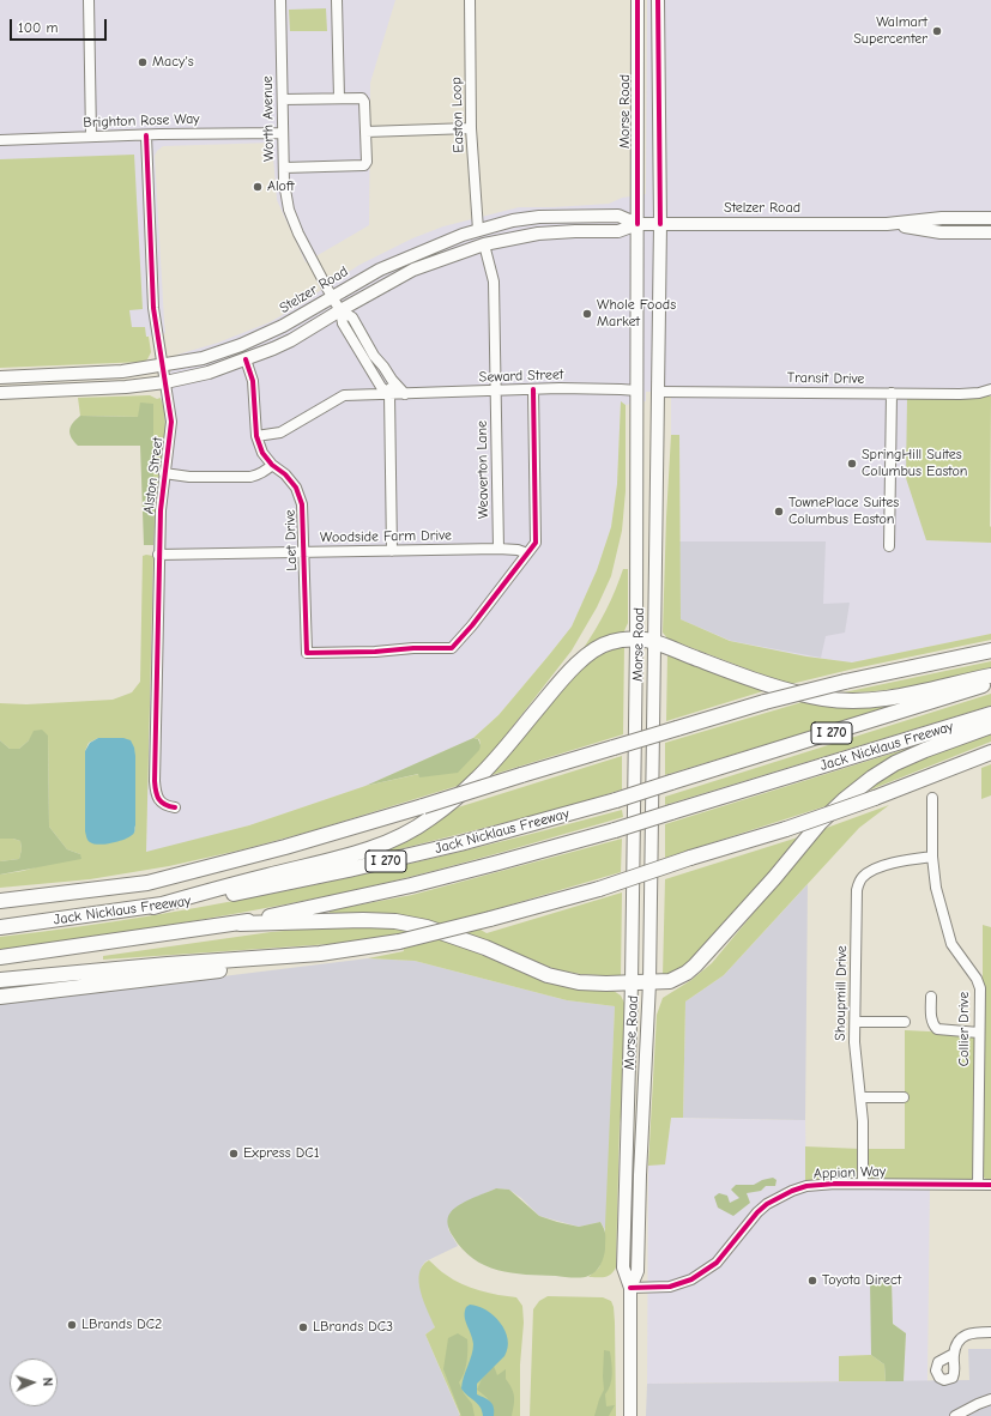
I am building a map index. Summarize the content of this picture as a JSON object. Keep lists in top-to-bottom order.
{
  "streets": {
    "highway": ["I 270", "Jack Nicklaus Freeway"],
    "main road": ["Morse Road", "Stelzer Road"],
    "street": [
      "Easton Loop",
      "Worth Avenue",
      "Brighton Rose Way",
      "Seward Street",
      "Transit Drive",
      "Weaverton Lane",
      "Alston Street",
      "Woodside Farm Drive",
      "Laet Drive",
      "Shoupmill Drive",
      "Collier Drive",
      "Appian Way"
    ]
  },
  "crossings": [
    ["Morse Road", "Stelzer Road"],
    ["Morse Road", "Seward Street"],
    ["Morse Road", "Transit Drive"],
    ["Morse Road", "Appian Way"],
    ["Easton Loop", "Stelzer Road"],
    ["Worth Avenue", "Brighton Rose Way"],
    ["Worth Avenue", "Stelzer Road"],
    ["Worth Avenue", "Seward Street"],
    ["Brighton Rose Way", "Alston Street"],
    ["Stelzer Road", "Weaverton Lane"],
    ["Stelzer Road", "Alston Street"],
    ["Stelzer Road", "Laet Drive"],
    ["Seward Street", "Weaverton Lane"],
    ["Seward Street", "Laet Drive"],
    ["Weaverton Lane", "Woodside Farm Drive"],
    ["Alston Street", "Woodside Farm Drive"],
    ["Woodside Farm Drive", "Laet Drive"],
    ["Shoupmill Drive", "Collier Drive"],
    ["Shoupmill Drive", "Appian Way"],
    ["Collier Drive", "Appian Way"]
  ],
  "places": [
    "Walmart Supercenter",
    "Macy's",
    "Aloft",
    "Whole Foods Market",
    "SpringHill Suites Columbus Easton",
    "TownePlace Suites Columbus Easton",
    "Express DC1",
    "Toyota Direct",
    "LBrands DC2",
    "LBrands DC3"
  ],
  "scale_bar": "100 m",
  "north": "right"
}
